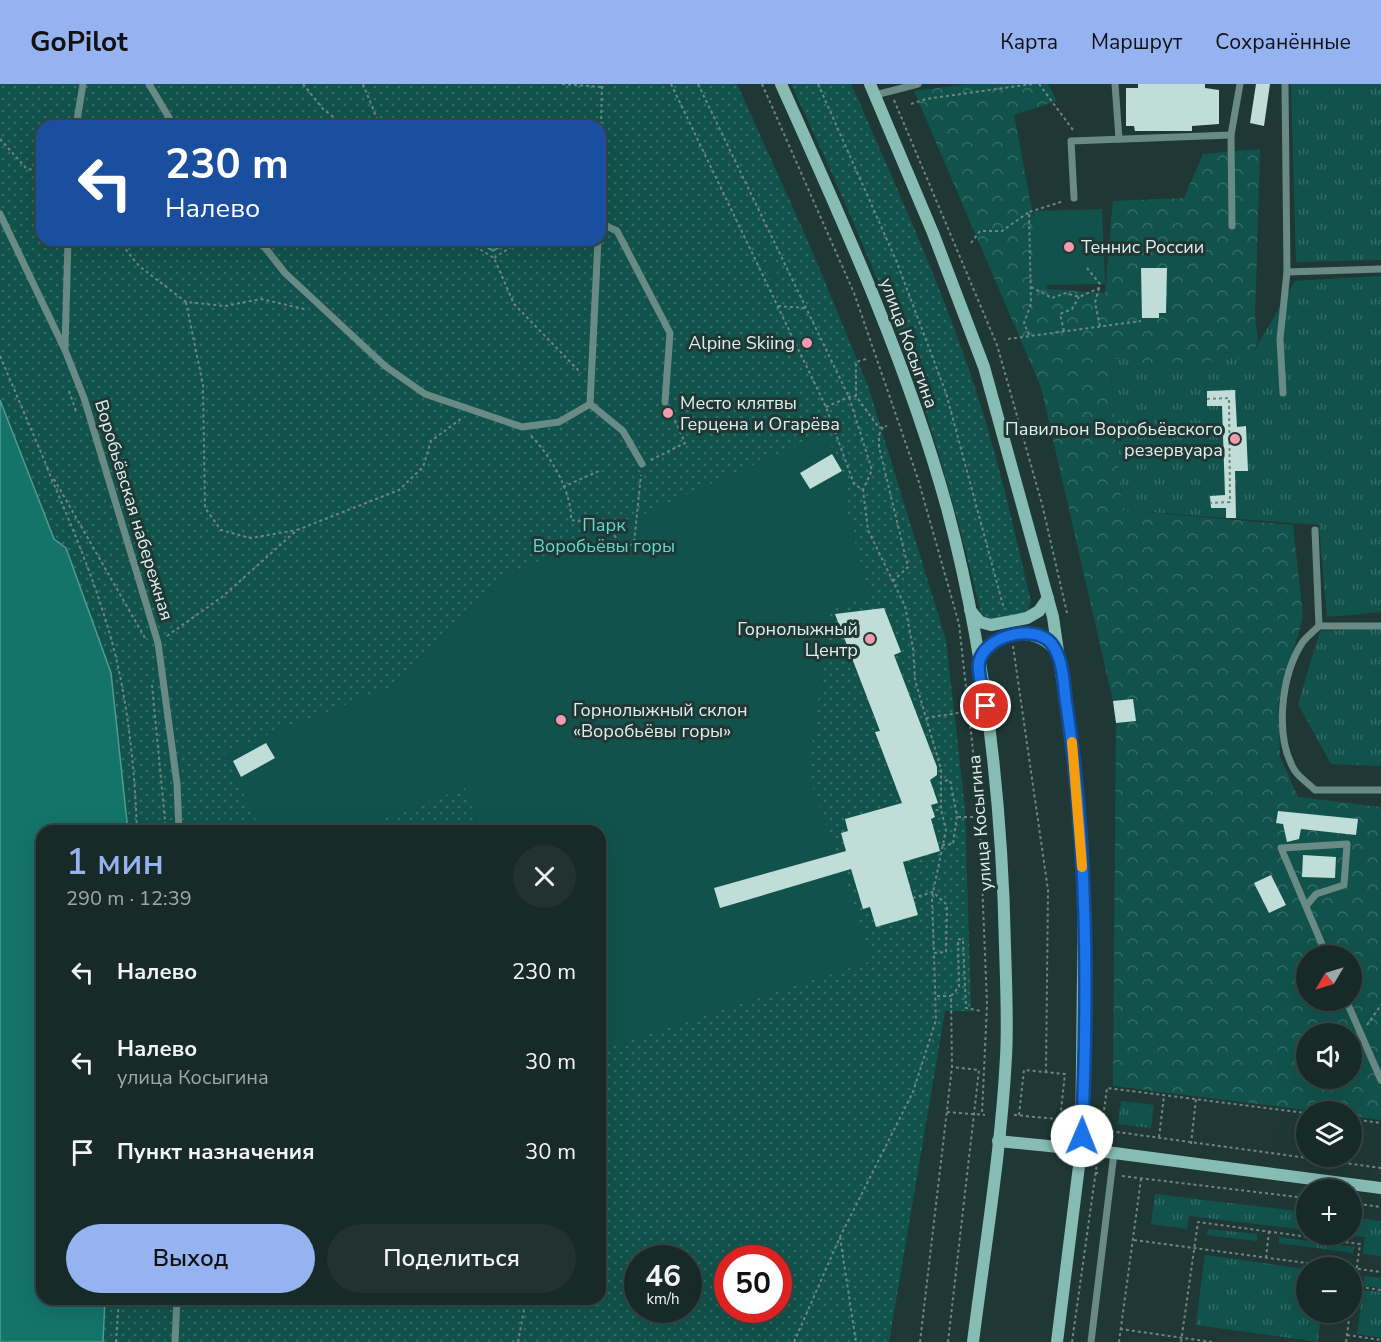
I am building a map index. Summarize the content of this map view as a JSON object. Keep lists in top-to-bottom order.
{
  "streets": {
    "main road": ["улица Косыгина"],
    "lane": ["Воробьёвская набережная"]
  },
  "parks": ["Парк Воробьёвы горы"],
  "places": [
    "Теннис России",
    "Alpine Skiing",
    "Место клятвы Герцена и Огарёва",
    "Павильон Воробьёвского резервуара",
    "Горнолыжный Центр",
    "Горнолыжный склон «Воробьёвы горы»"
  ],
  "north": "bottom left",
  "page": {
    "header": "GoPilot",
    "nav": ["Карта", "Маршрут", "Сохранённые"],
    "turn": ["230 m", "Налево"],
    "heading": ["1 мин", "290 m · 12:39"],
    "list": [
      {
        "name": "Налево",
        "value": "230 m"
      },
      {
        "name": "Налево",
        "note": "улица Косыгина",
        "value": "30 m"
      },
      {
        "name": "Пункт назначения",
        "value": "30 m"
      }
    ],
    "map_buttons": ["+", "−"],
    "buttons": ["Выход", "Поделиться"],
    "speed": "46 km/h",
    "limit": "50"
  }
}
